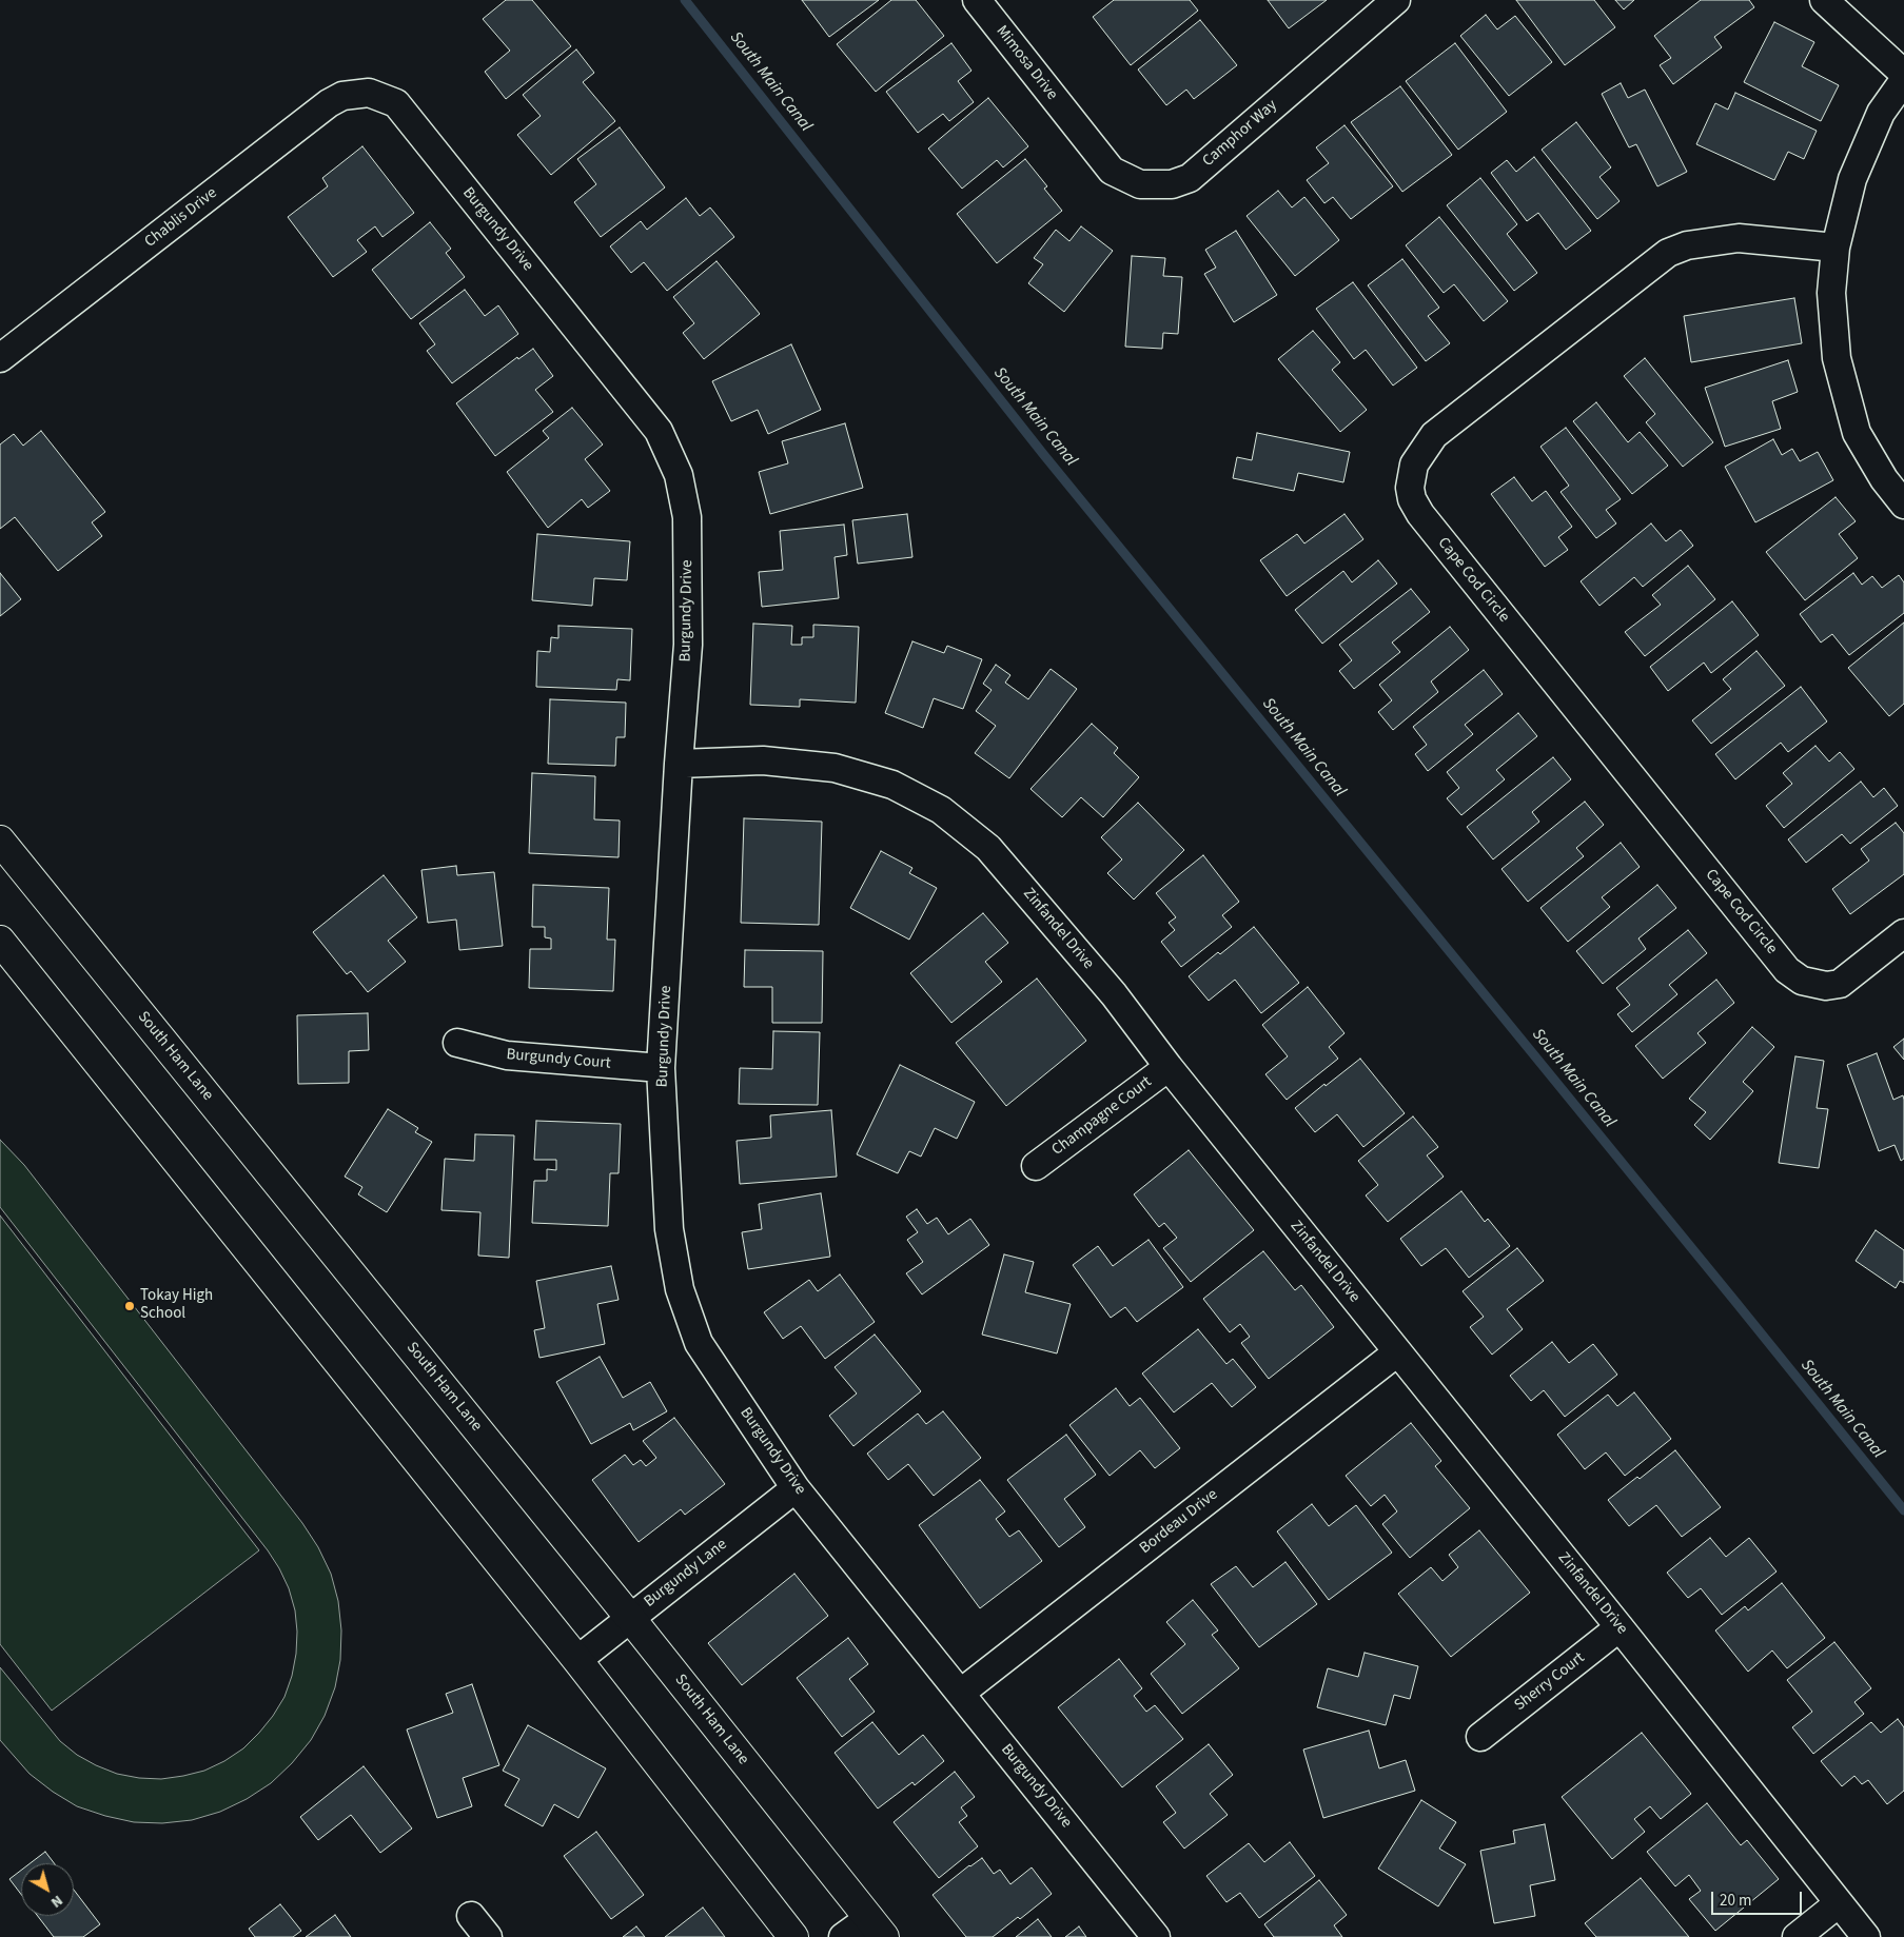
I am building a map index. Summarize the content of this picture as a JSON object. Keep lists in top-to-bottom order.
{
  "streets": {
    "main road": ["South Ham Lane"],
    "street": [
      "Mimosa Drive",
      "Camphor Way",
      "Chablis Drive",
      "Burgundy Drive",
      "Cape Cod Circle",
      "Zinfandel Drive",
      "Burgundy Court",
      "Champagne Court",
      "Bordeau Drive",
      "Burgundy Lane",
      "Sherry Court"
    ]
  },
  "crossings": [
    ["Mimosa Drive", "Camphor Way"],
    ["Chablis Drive", "Burgundy Drive"],
    ["Burgundy Drive", "Zinfandel Drive"],
    ["Burgundy Drive", "Burgundy Court"],
    ["Burgundy Drive", "Bordeau Drive"],
    ["Burgundy Drive", "Burgundy Lane"],
    ["Zinfandel Drive", "Champagne Court"],
    ["Zinfandel Drive", "Bordeau Drive"],
    ["Zinfandel Drive", "Sherry Court"],
    ["South Ham Lane", "Burgundy Lane"]
  ],
  "water": ["South Main Canal"],
  "places": ["Tokay High School"],
  "scale_bar": "20 m",
  "north": "bottom right"
}
